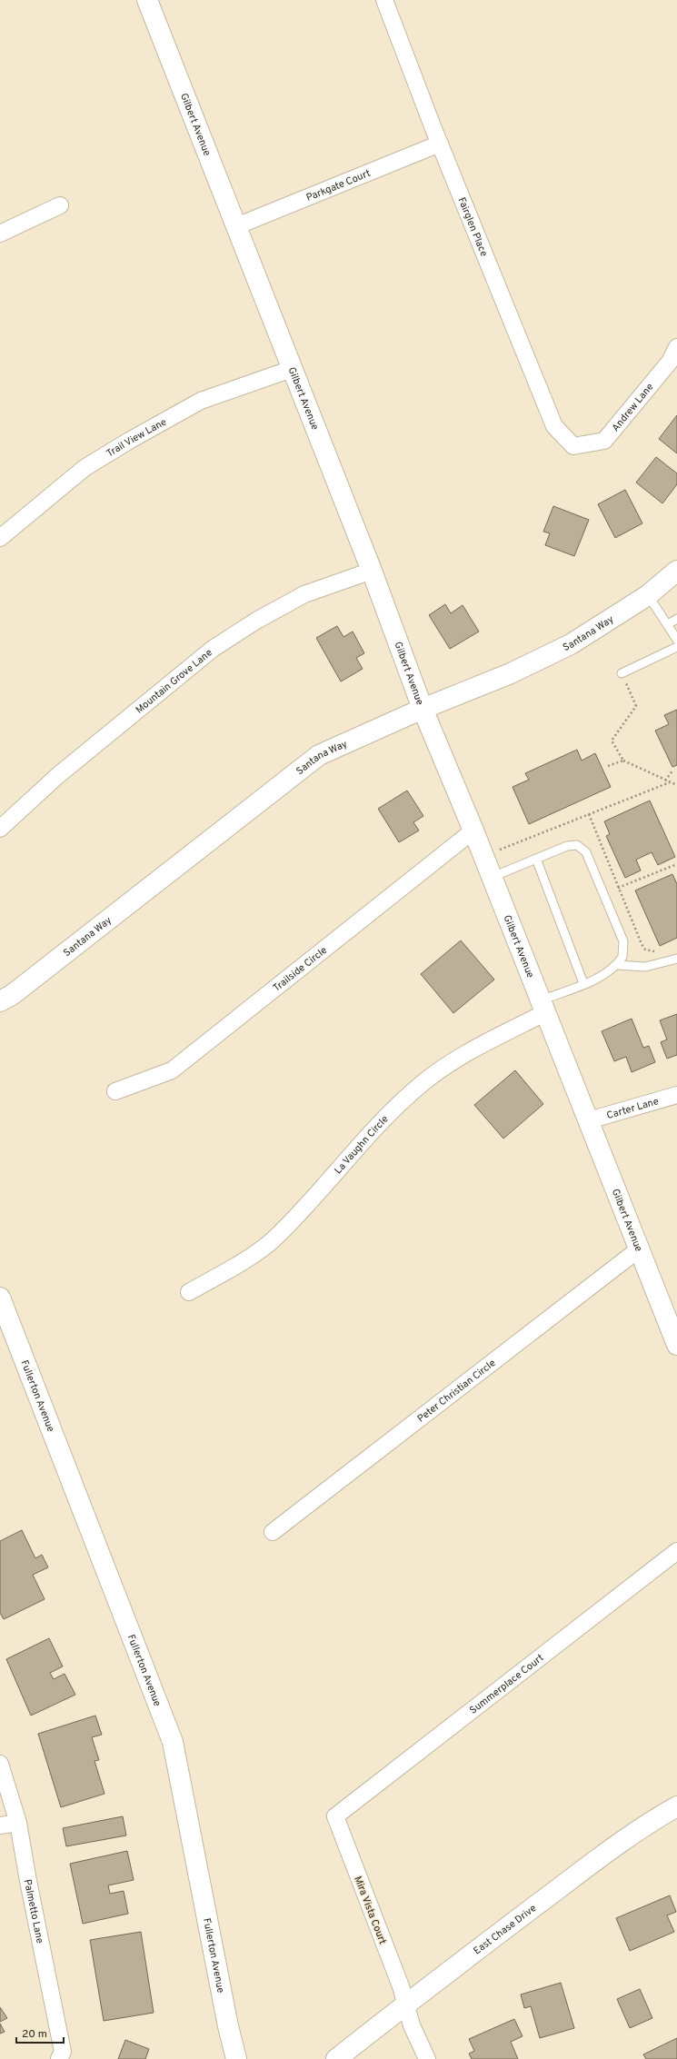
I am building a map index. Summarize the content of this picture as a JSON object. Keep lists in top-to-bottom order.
{
  "streets": {
    "street": [
      "Gilbert Avenue",
      "Parkgate Court",
      "Fairglen Place",
      "Andrew Lane",
      "Trail View Lane",
      "Santana Way",
      "Mountain Grove Lane",
      "Trailside Circle",
      "Carter Lane",
      "La Vaughn Circle",
      "Peter Christian Circle",
      "Fullerton Avenue",
      "Summerplace Court",
      "Mira Vista Court",
      "Palmetto Lane",
      "East Chase Drive"
    ]
  },
  "crossings": [
    ["Gilbert Avenue", "Parkgate Court"],
    ["Gilbert Avenue", "Trail View Lane"],
    ["Gilbert Avenue", "Santana Way"],
    ["Gilbert Avenue", "Mountain Grove Lane"],
    ["Gilbert Avenue", "Trailside Circle"],
    ["Gilbert Avenue", "Carter Lane"],
    ["Gilbert Avenue", "La Vaughn Circle"],
    ["Gilbert Avenue", "Peter Christian Circle"],
    ["Parkgate Court", "Fairglen Place"],
    ["Fairglen Place", "Andrew Lane"],
    ["Summerplace Court", "Mira Vista Court"],
    ["Mira Vista Court", "East Chase Drive"]
  ],
  "scale_bar": "20 m"
}
